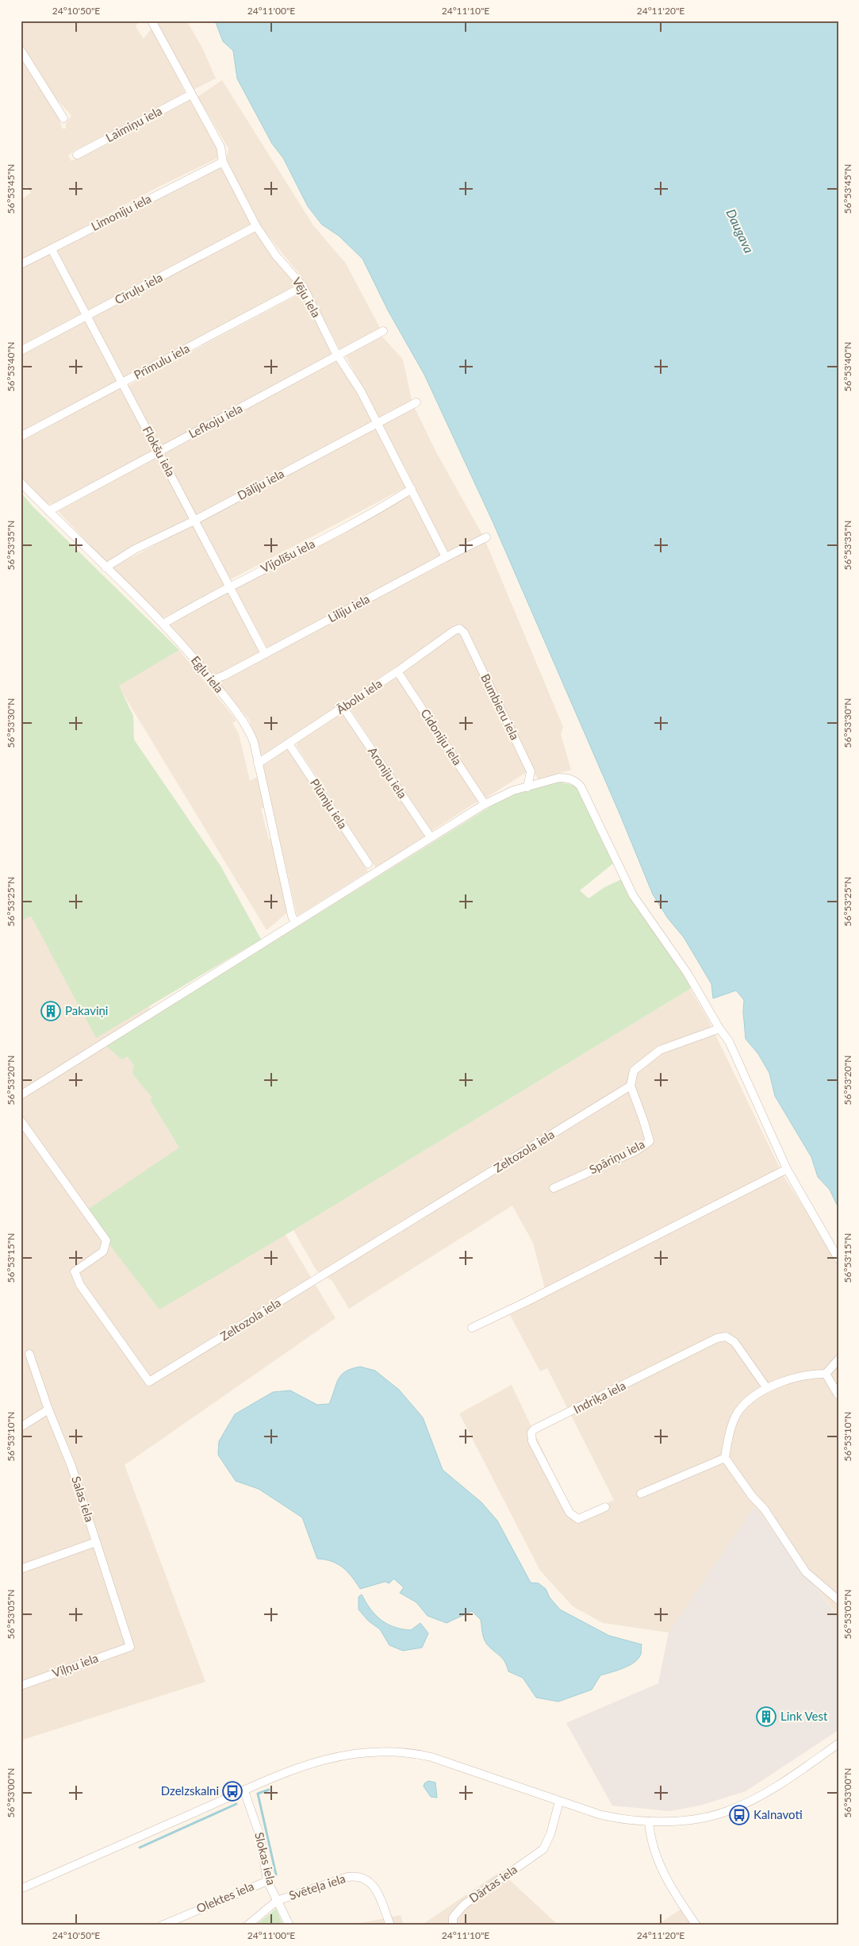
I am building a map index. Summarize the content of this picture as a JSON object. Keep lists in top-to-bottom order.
{
  "streets": {
    "street": [
      "Laimiņu iela",
      "Limoniju iela",
      "Cīruļu iela",
      "Vēju iela",
      "Prīmulu iela",
      "Lefkoju iela",
      "Flokšu iela",
      "Dāliju iela",
      "Vijolīšu iela",
      "Liliju iela",
      "Egļu iela",
      "Ābolu iela",
      "Bumbieru iela",
      "Cidoniju iela",
      "Aroniju iela",
      "Plūmju iela",
      "Zeltozola iela",
      "Spāriņu iela",
      "Indriķa iela",
      "Salas iela",
      "Viļņu iela",
      "Slokas iela",
      "Dārtas iela",
      "Svēteļa iela",
      "Olektes iela"
    ]
  },
  "crossings": [
    ["Laimiņu iela", "Vēju iela"],
    ["Limoniju iela", "Vēju iela"],
    ["Limoniju iela", "Flokšu iela"],
    ["Cīruļu iela", "Vēju iela"],
    ["Cīruļu iela", "Flokšu iela"],
    ["Vēju iela", "Prīmulu iela"],
    ["Vēju iela", "Lefkoju iela"],
    ["Vēju iela", "Dāliju iela"],
    ["Vēju iela", "Vijolīšu iela"],
    ["Vēju iela", "Liliju iela"],
    ["Prīmulu iela", "Flokšu iela"],
    ["Lefkoju iela", "Flokšu iela"],
    ["Lefkoju iela", "Egļu iela"],
    ["Flokšu iela", "Dāliju iela"],
    ["Flokšu iela", "Vijolīšu iela"],
    ["Flokšu iela", "Liliju iela"],
    ["Dāliju iela", "Egļu iela"],
    ["Vijolīšu iela", "Egļu iela"],
    ["Liliju iela", "Egļu iela"],
    ["Egļu iela", "Ābolu iela"],
    ["Ābolu iela", "Bumbieru iela"],
    ["Ābolu iela", "Cidoniju iela"],
    ["Ābolu iela", "Aroniju iela"],
    ["Ābolu iela", "Plūmju iela"],
    ["Zeltozola iela", "Spāriņu iela"],
    ["Salas iela", "Viļņu iela"],
    ["Slokas iela", "Svēteļa iela"],
    ["Slokas iela", "Olektes iela"]
  ],
  "water": ["Daugava"],
  "places": {
    "building": ["Pakaviņi", "Link Vest"],
    "bus stop": ["Dzelzskalni", "Kalnavoti"]
  },
  "coordinates": [
    "24°10'50\"E",
    "24°11'00\"E",
    "24°11'10\"E",
    "24°11'20\"E",
    "56°53'45\"N",
    "56°53'40\"N",
    "56°53'35\"N",
    "56°53'30\"N",
    "56°53'25\"N",
    "56°53'20\"N",
    "56°53'15\"N",
    "56°53'10\"N",
    "56°53'05\"N",
    "56°53'00\"N"
  ]
}
